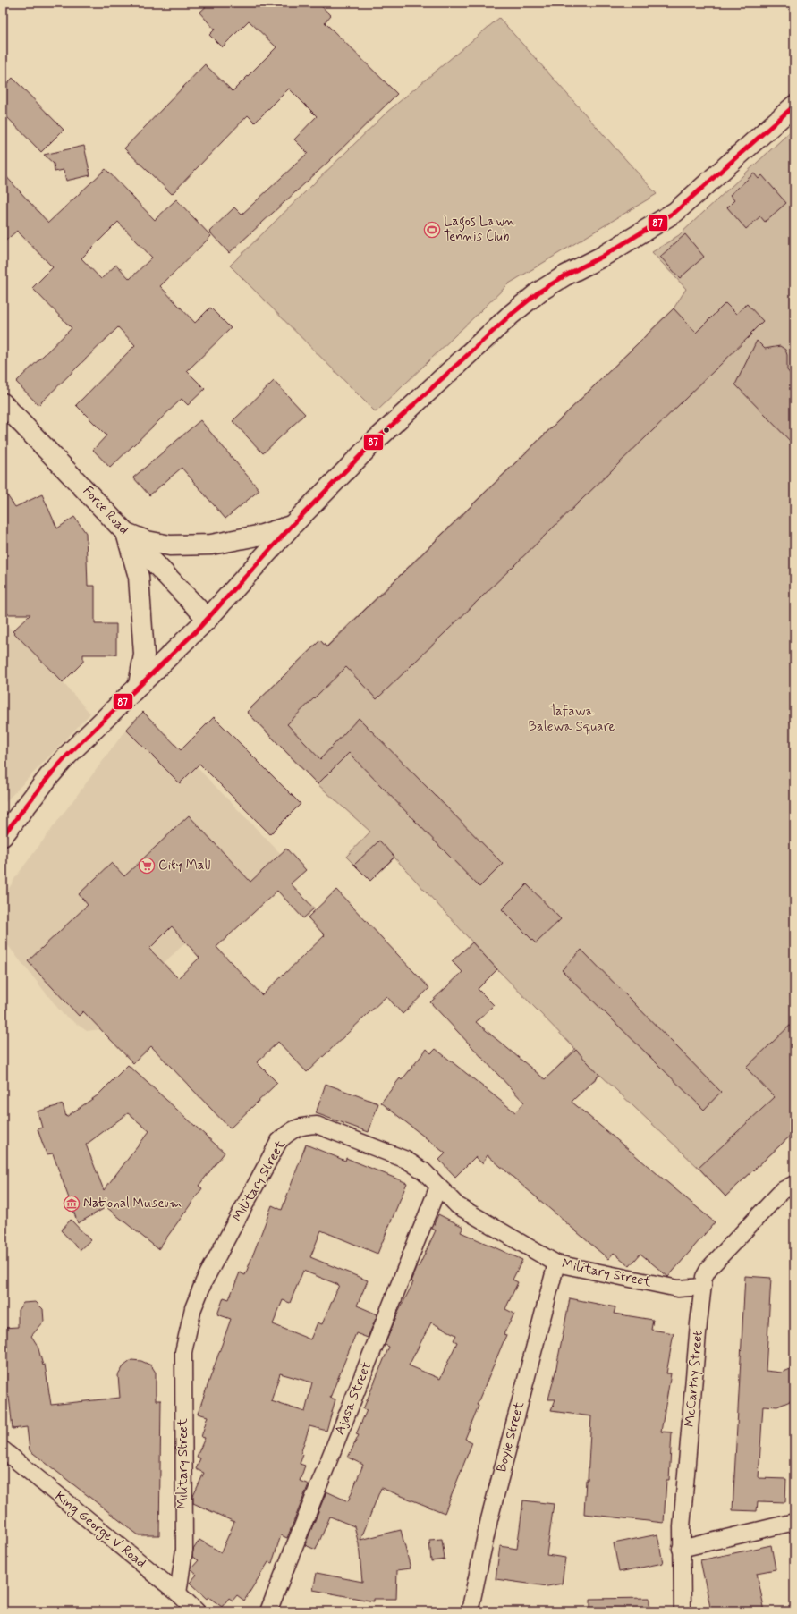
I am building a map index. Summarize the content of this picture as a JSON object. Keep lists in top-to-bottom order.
{
  "streets": {
    "main road": ["Force Road"],
    "street": [
      "Military Street",
      "McCarthy Street",
      "Ajasa Street",
      "Boyle Street",
      "King George V Road"
    ]
  },
  "crossings": [
    ["Military Street", "McCarthy Street"],
    ["Military Street", "Ajasa Street"],
    ["Military Street", "Boyle Street"],
    ["Military Street", "King George V Road"]
  ],
  "parks": ["Tafawa Balewa Square"],
  "places": {
    "sports": ["Lagos Lawn Tennis Club"],
    "supermarket": ["City Mall"],
    "museum": ["National Museum"]
  },
  "lines": ["transit line 87"]
}
